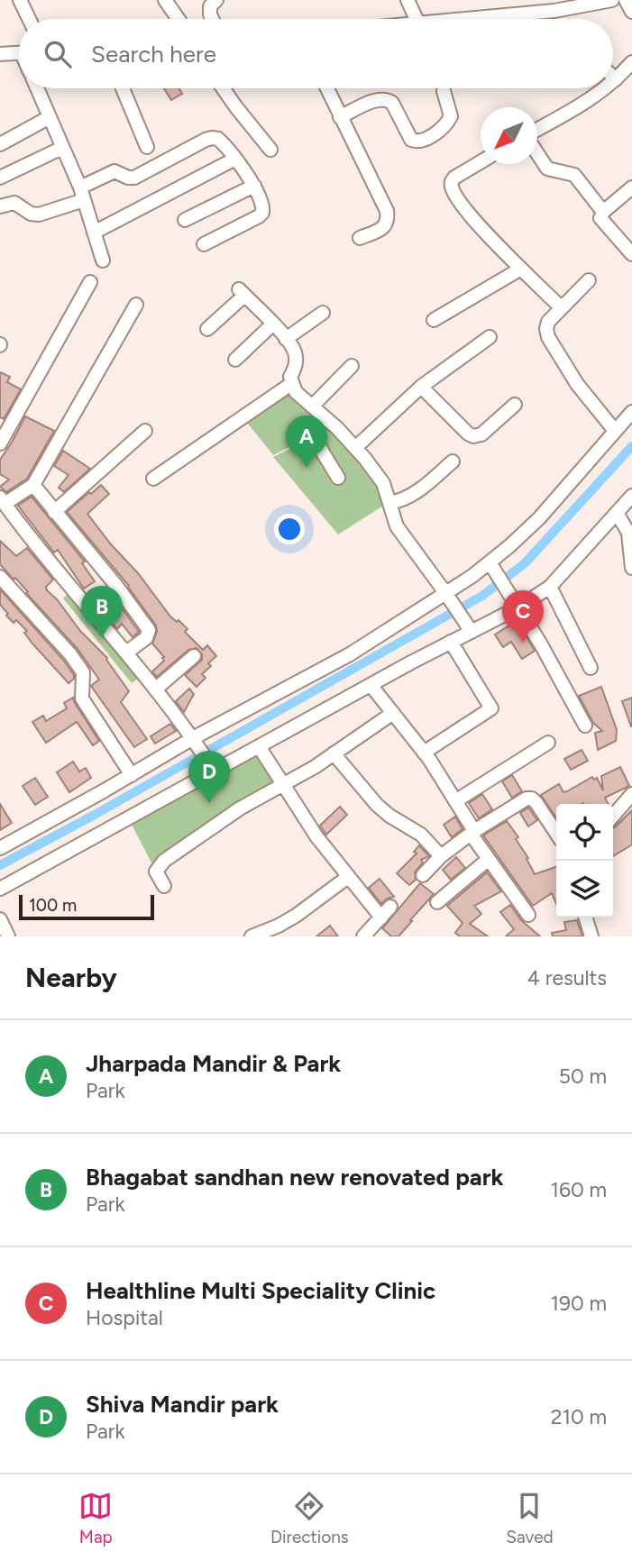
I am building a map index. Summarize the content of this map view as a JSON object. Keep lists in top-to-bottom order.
{
  "scale_bar": "100 m",
  "north": "bottom left",
  "page": {
    "search": "Search here",
    "pins": [
      "A",
      "B",
      "C",
      "D"
    ],
    "scale": "100 m",
    "heading": ["Nearby", "4 results"],
    "list": [
      {
        "mark": "A",
        "name": "Jharpada Mandir & Park",
        "note": "Park",
        "value": "50 m"
      },
      {
        "mark": "B",
        "name": "Bhagabat sandhan new renovated park",
        "note": "Park",
        "value": "160 m"
      },
      {
        "mark": "C",
        "name": "Healthline Multi Speciality Clinic",
        "note": "Hospital",
        "value": "190 m"
      },
      {
        "mark": "D",
        "name": "Shiva Mandir park",
        "note": "Park",
        "value": "210 m"
      }
    ],
    "nav": ["Map", "Directions", "Saved"]
  }
}
